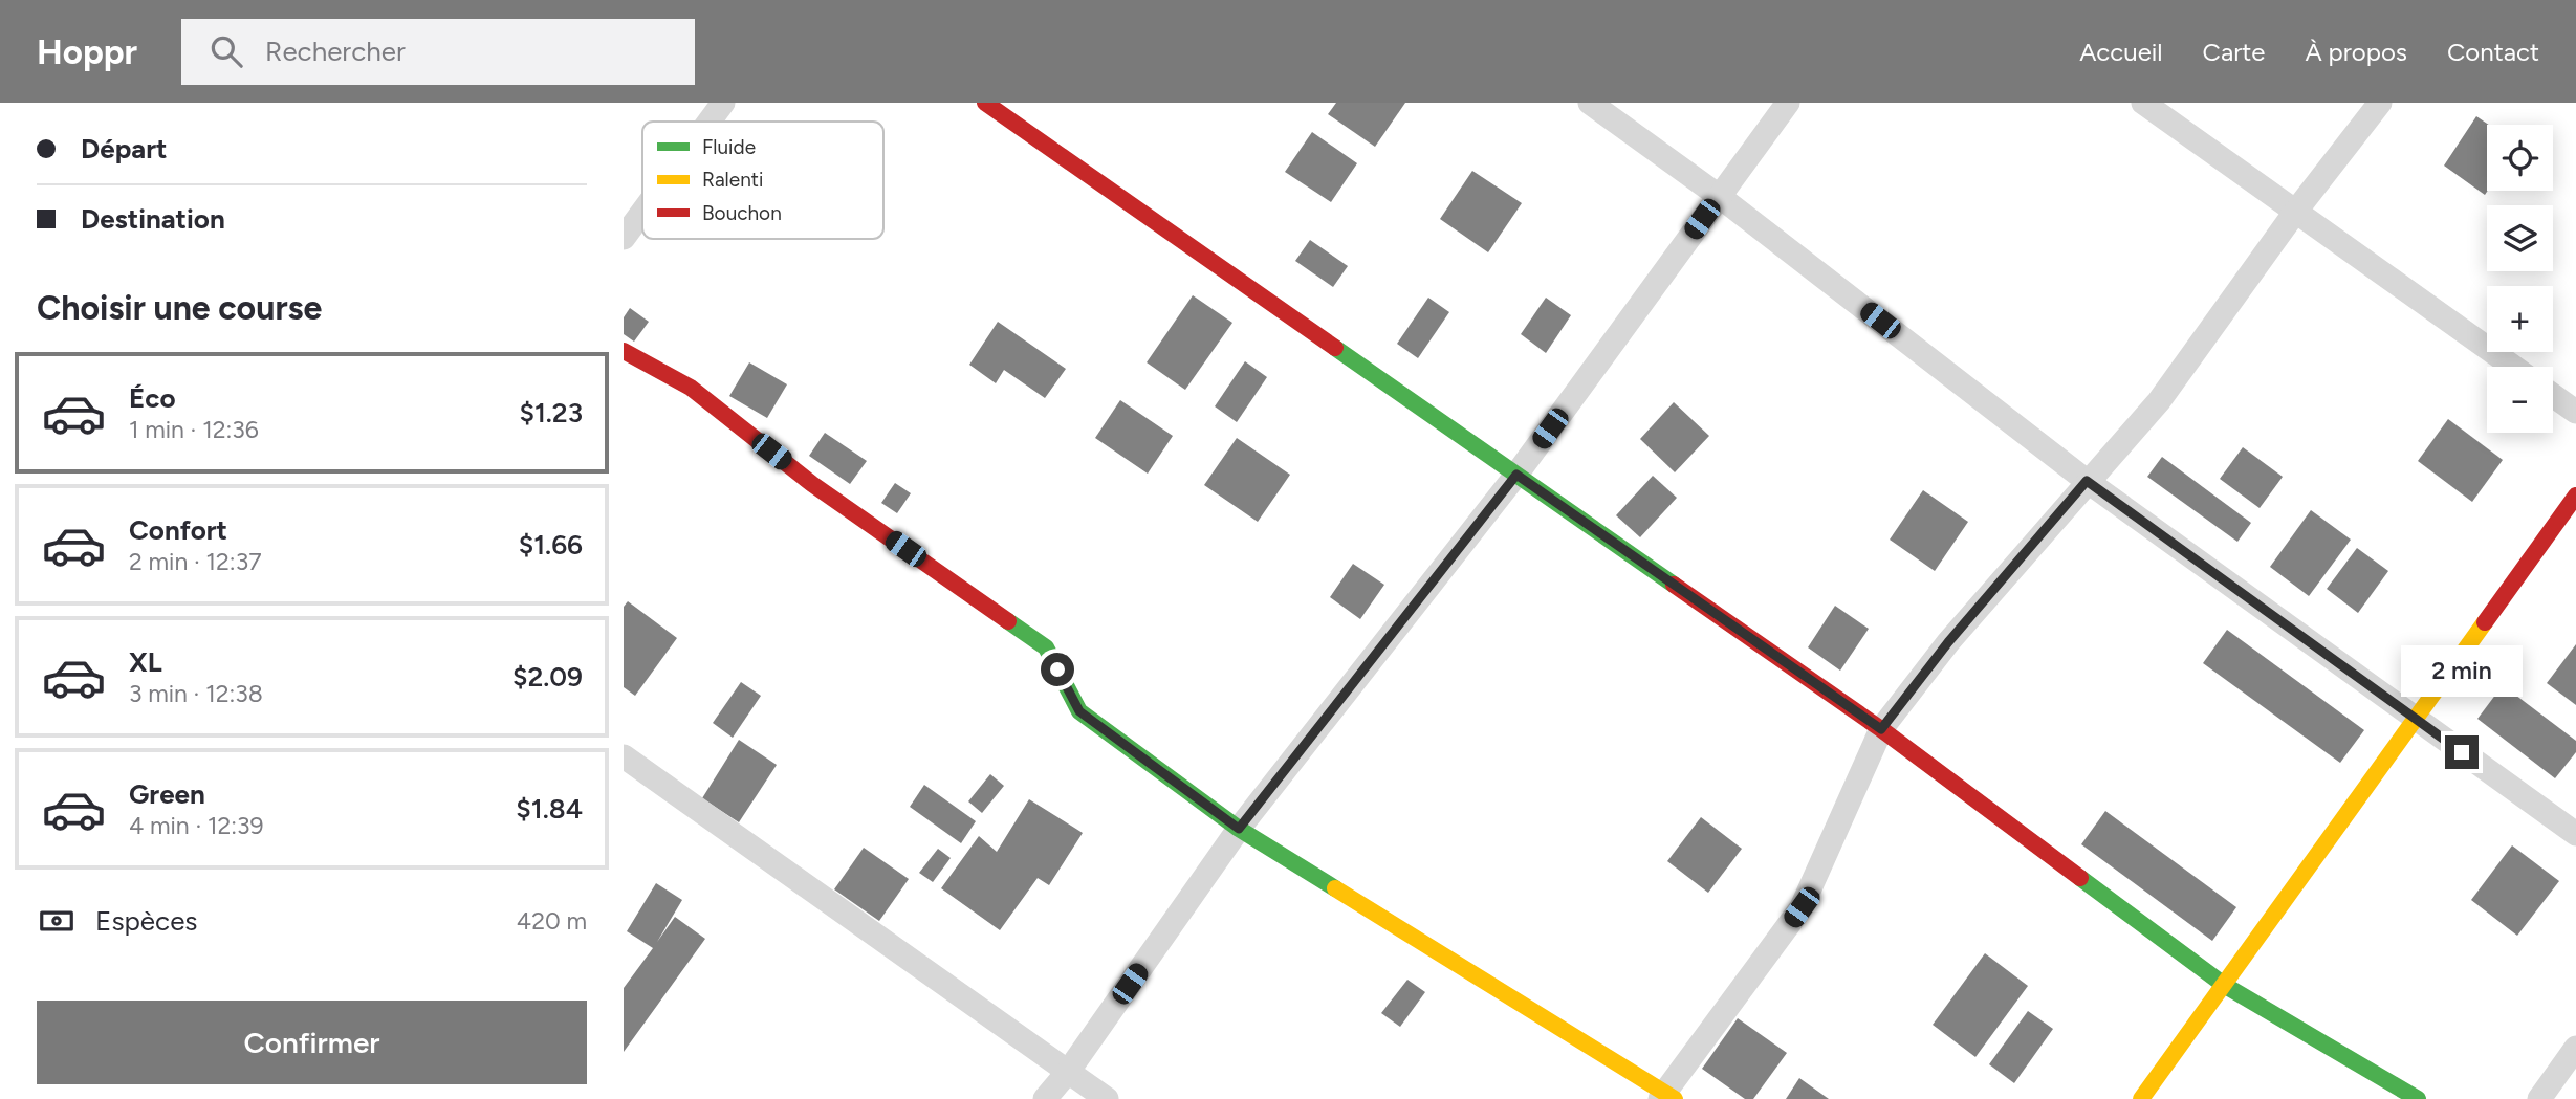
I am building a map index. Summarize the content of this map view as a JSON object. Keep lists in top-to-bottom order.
{
  "legend": ["Fluide", "Ralenti", "Bouchon"],
  "page": {
    "header": "Hoppr",
    "search": "Rechercher",
    "nav": [
      "Accueil",
      "Carte",
      "À propos",
      "Contact"
    ],
    "banner": ["Départ", "Destination"],
    "map_buttons": ["+", "−"],
    "heading": "Choisir une course",
    "list": [
      {
        "name": "Éco",
        "note": "1 min · 12:36",
        "value": "$1.23"
      },
      {
        "name": "Confort",
        "note": "2 min · 12:37",
        "value": "$1.66"
      },
      {
        "name": "XL",
        "note": "3 min · 12:38",
        "value": "$2.09"
      },
      {
        "name": "Green",
        "note": "4 min · 12:39",
        "value": "$1.84"
      }
    ],
    "bubble": "2 min",
    "pay": ["Espèces", "420 m"],
    "buttons": "Confirmer"
  }
}
